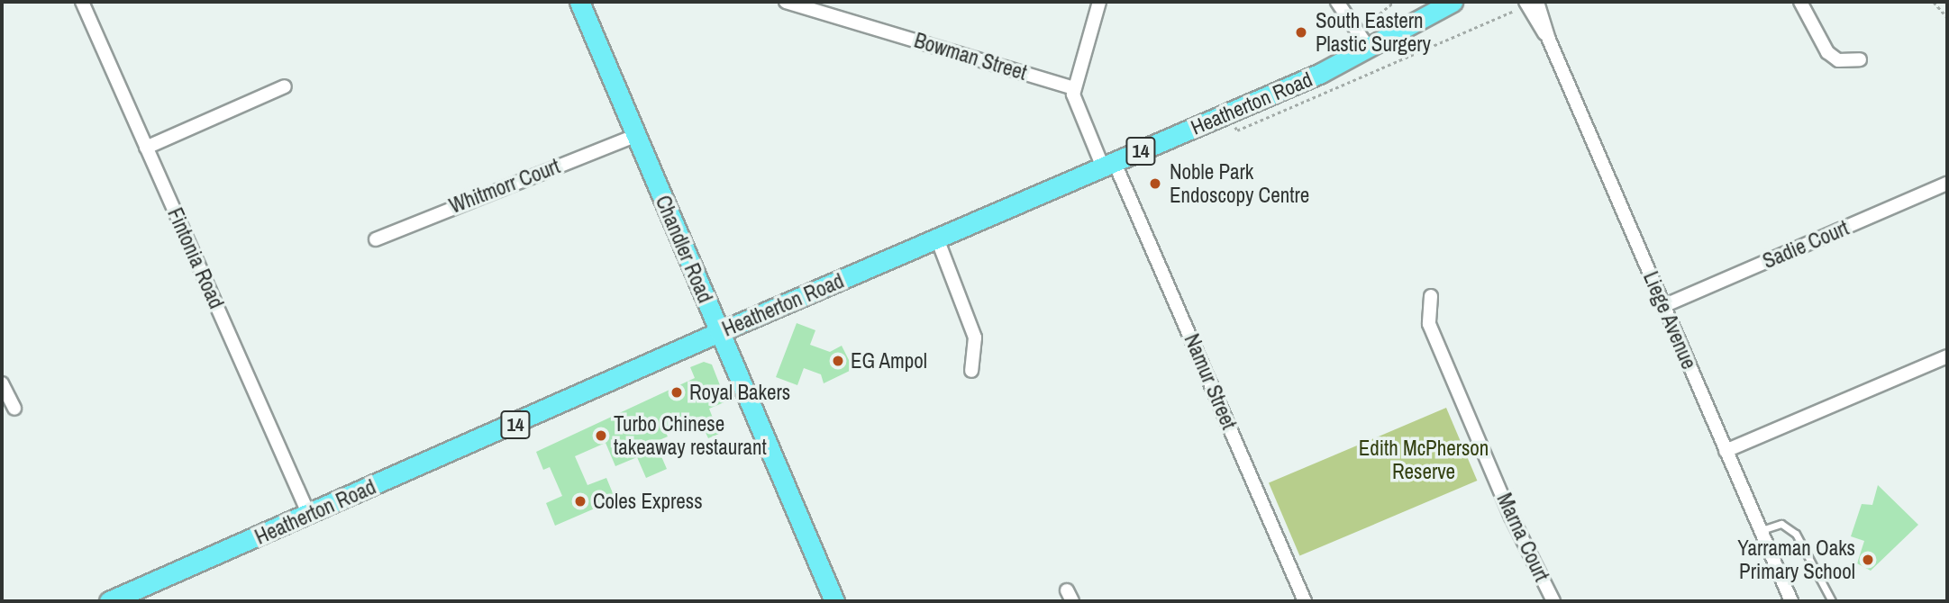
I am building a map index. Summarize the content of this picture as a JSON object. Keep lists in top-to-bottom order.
{
  "streets": {
    "main road": ["Heatherton Road", "14", "Chandler Road"],
    "street": [
      "Bowman Street",
      "Whitmorr Court",
      "Sadie Court",
      "Fintonia Road",
      "Liege Avenue",
      "Namur Street",
      "Marna Court"
    ]
  },
  "crossings": [
    ["Heatherton Road", "Chandler Road"],
    ["Heatherton Road", "Fintonia Road"],
    ["Heatherton Road", "Namur Street"],
    ["Whitmorr Court", "Chandler Road"],
    ["Sadie Court", "Liege Avenue"]
  ],
  "parks": ["Edith McPherson Reserve"],
  "places": [
    "South Eastern Plastic Surgery",
    "Noble Park Endoscopy Centre",
    "EG Ampol",
    "Royal Bakers",
    "Turbo Chinese takeaway restaurant",
    "Coles Express",
    "Yarraman Oaks Primary School"
  ]
}
